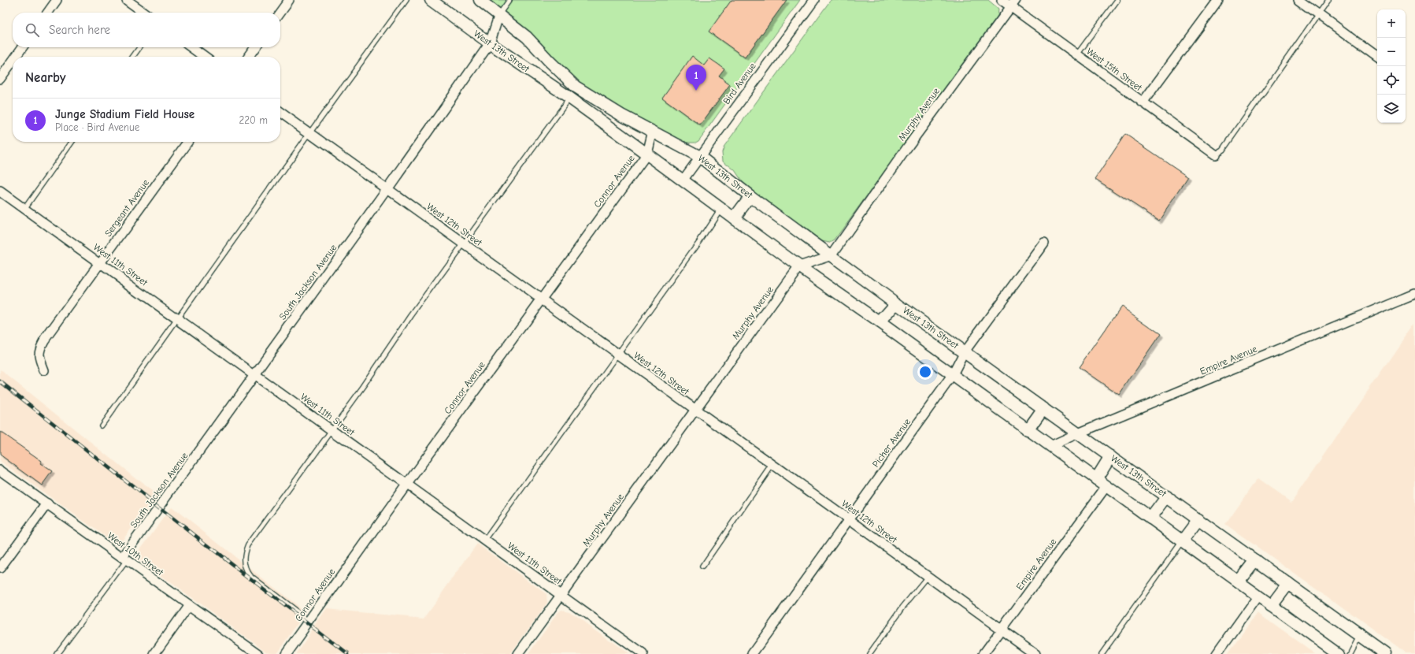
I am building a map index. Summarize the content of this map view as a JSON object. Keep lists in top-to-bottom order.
{
  "streets": {
    "street": [
      "West 13th Street",
      "West 15th Street",
      "Bird Avenue",
      "Murphy Avenue",
      "Connor Avenue",
      "Sergeant Avenue",
      "West 12th Street",
      "West 11th Street",
      "South Jackson Avenue",
      "Empire Avenue",
      "Picher Avenue",
      "West 10th Street"
    ]
  },
  "crossings": [
    ["West 13th Street", "Bird Avenue"],
    ["West 13th Street", "Murphy Avenue"],
    ["West 13th Street", "Connor Avenue"],
    ["West 13th Street", "South Jackson Avenue"],
    ["West 13th Street", "Empire Avenue"],
    ["West 13th Street", "Picher Avenue"],
    ["West 15th Street", "Murphy Avenue"],
    ["Murphy Avenue", "West 12th Street"],
    ["Murphy Avenue", "West 11th Street"],
    ["Connor Avenue", "West 12th Street"],
    ["Connor Avenue", "West 11th Street"],
    ["Sergeant Avenue", "West 11th Street"],
    ["West 12th Street", "South Jackson Avenue"],
    ["West 12th Street", "Empire Avenue"],
    ["West 12th Street", "Picher Avenue"],
    ["West 11th Street", "South Jackson Avenue"],
    ["South Jackson Avenue", "West 10th Street"]
  ],
  "page": {
    "map_buttons": ["+", "−"],
    "search": "Search here",
    "heading": "Nearby",
    "pins": "1",
    "list": [
      {
        "mark": "1",
        "name": "Junge Stadium Field House",
        "note": "Place · Bird Avenue",
        "value": "220 m"
      }
    ]
  }
}
